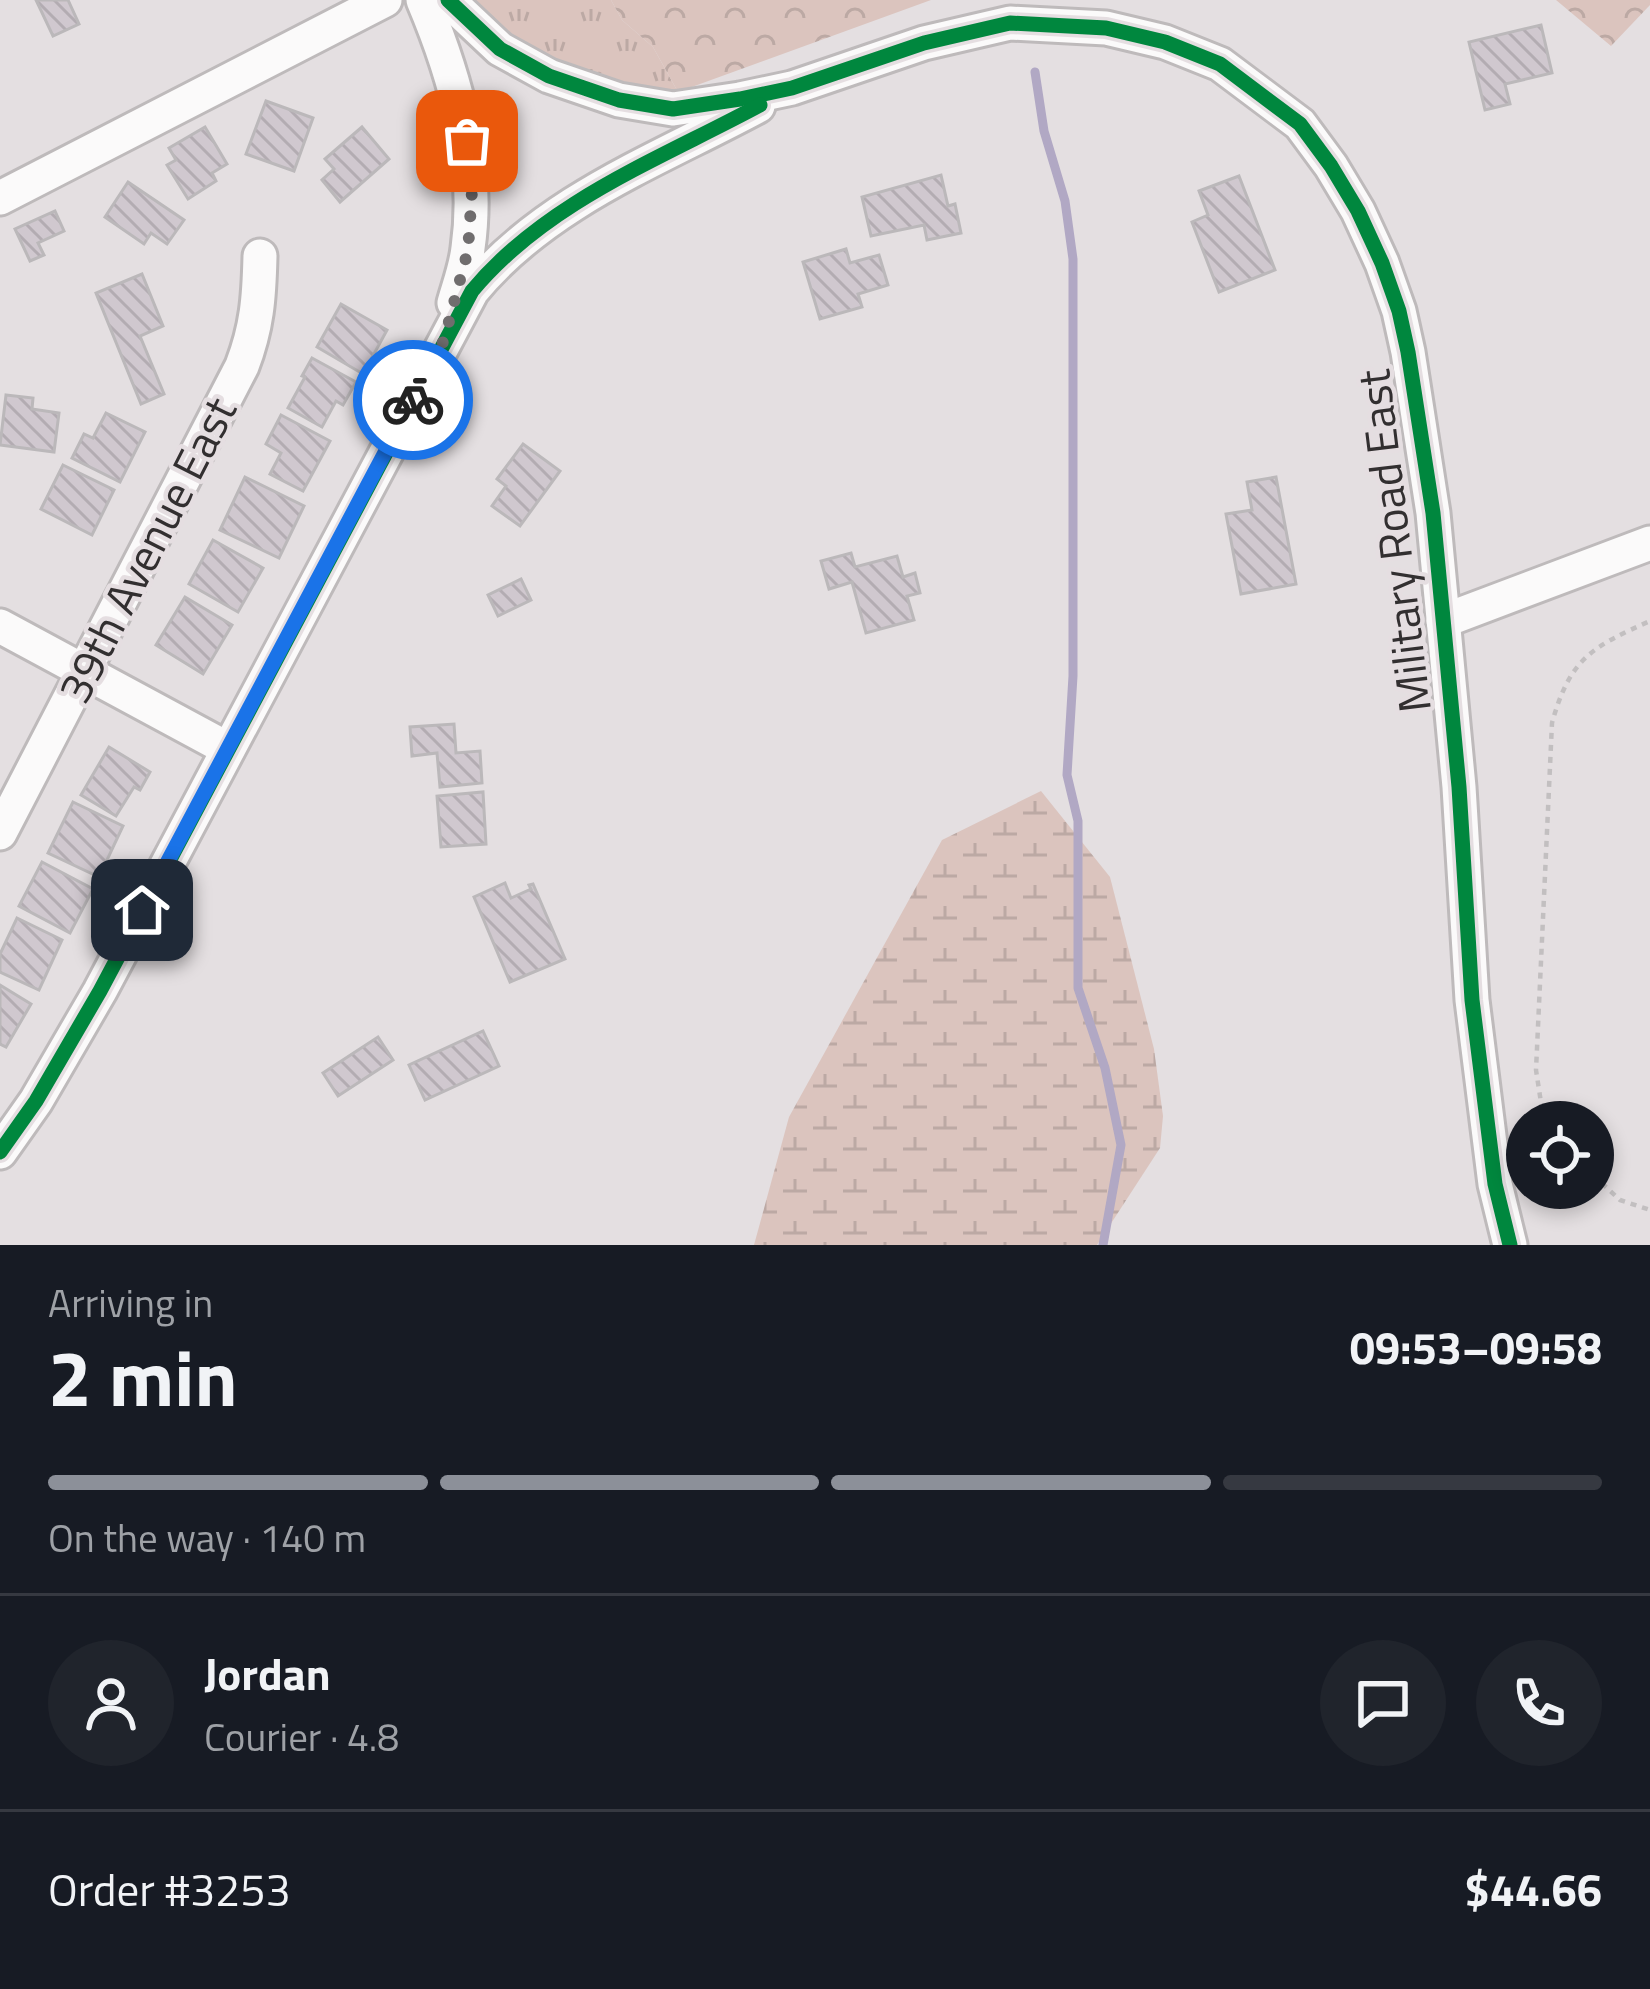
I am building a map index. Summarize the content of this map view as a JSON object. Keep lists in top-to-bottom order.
{
  "streets": {
    "street": ["Military Road East", "39th Avenue East"]
  },
  "page": {
    "heading": ["2 min", "Arriving in", "09:53–09:58"],
    "panel": [
      "Jordan",
      "Courier · 4.8",
      "Order #3253",
      "$44.66"
    ],
    "bar": "On the way · 140 m"
  }
}
